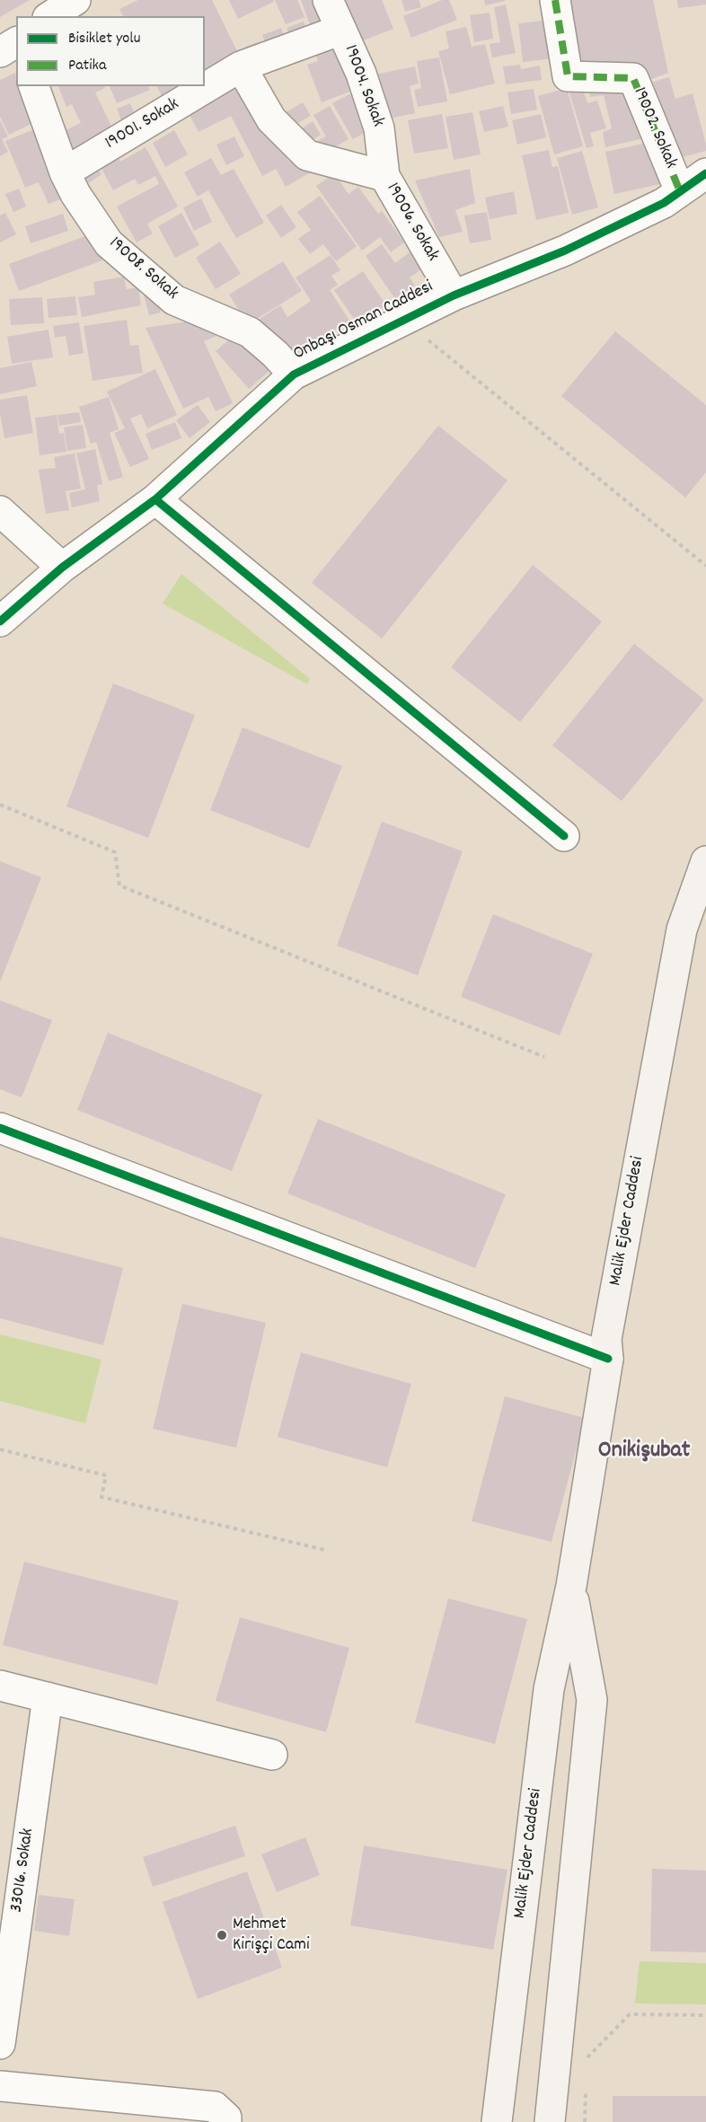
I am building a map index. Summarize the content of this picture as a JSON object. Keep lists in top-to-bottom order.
{
  "streets": {
    "main road": ["Malik Ejder Caddesi"],
    "street": [
      "19004. Sokak",
      "19001. Sokak",
      "19002. Sokak",
      "19006. Sokak",
      "19008. Sokak",
      "Onbaşı Osman Caddesi",
      "33016. Sokak"
    ]
  },
  "crossings": [
    ["19004. Sokak", "19001. Sokak"],
    ["19004. Sokak", "19006. Sokak"],
    ["19001. Sokak", "19006. Sokak"],
    ["19001. Sokak", "19008. Sokak"],
    ["19002. Sokak", "Onbaşı Osman Caddesi"],
    ["19006. Sokak", "Onbaşı Osman Caddesi"],
    ["19008. Sokak", "Onbaşı Osman Caddesi"]
  ],
  "districts": ["Onikişubat"],
  "places": ["Mehmet Kirişçi Cami"],
  "legend": ["Bisiklet yolu", "Patika"]
}
